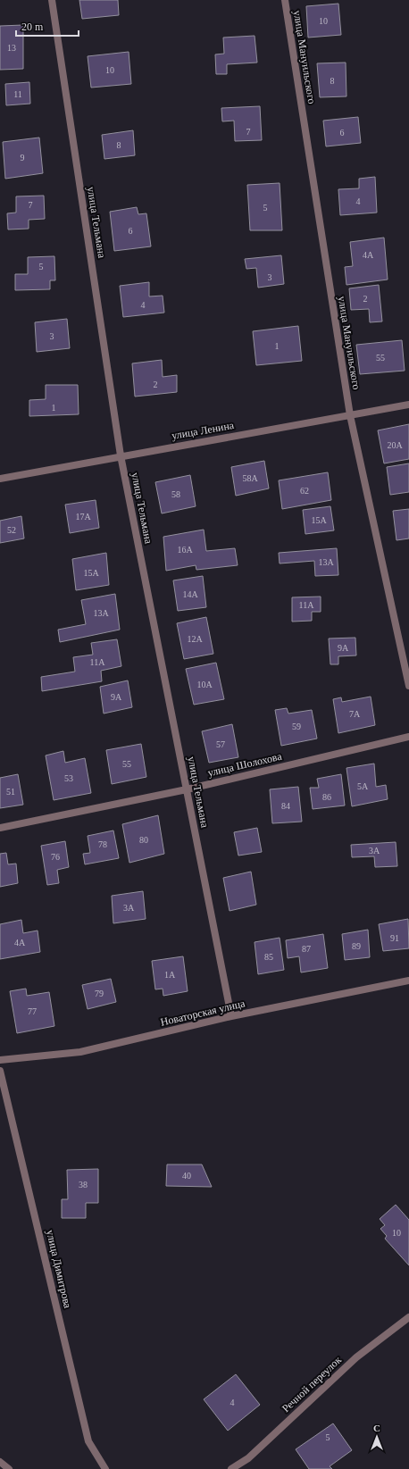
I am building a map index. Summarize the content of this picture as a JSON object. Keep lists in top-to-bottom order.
{
  "streets": {
    "street": [
      "улица Мануильского",
      "улица Тельмана",
      "улица Ленина",
      "улица Шолохова",
      "Новаторская улица",
      "улица Димитрова",
      "Речной переулок"
    ]
  },
  "crossings": [
    ["улица Мануильского", "улица Ленина"],
    ["улица Тельмана", "улица Ленина"],
    ["улица Тельмана", "улица Шолохова"],
    ["улица Тельмана", "Новаторская улица"]
  ],
  "house_numbers": [
    "10",
    "13",
    "10",
    "8",
    "11",
    "7",
    "6",
    "8",
    "9",
    "4",
    "7",
    "5",
    "6",
    "4А",
    "5",
    "3",
    "2",
    "4",
    "3",
    "1",
    "55",
    "2",
    "1",
    "20А",
    "58А",
    "62",
    "58",
    "17А",
    "15А",
    "52",
    "16А",
    "13А",
    "15А",
    "14А",
    "11А",
    "13А",
    "12А",
    "9А",
    "11А",
    "10А",
    "9А",
    "7А",
    "59",
    "57",
    "55",
    "53",
    "5А",
    "51",
    "86",
    "84",
    "80",
    "78",
    "3А",
    "76",
    "3А",
    "91",
    "4А",
    "89",
    "87",
    "85",
    "1А",
    "79",
    "77",
    "40",
    "38",
    "10",
    "4",
    "5"
  ],
  "scale_bar": "20 m",
  "north": "top"
}
